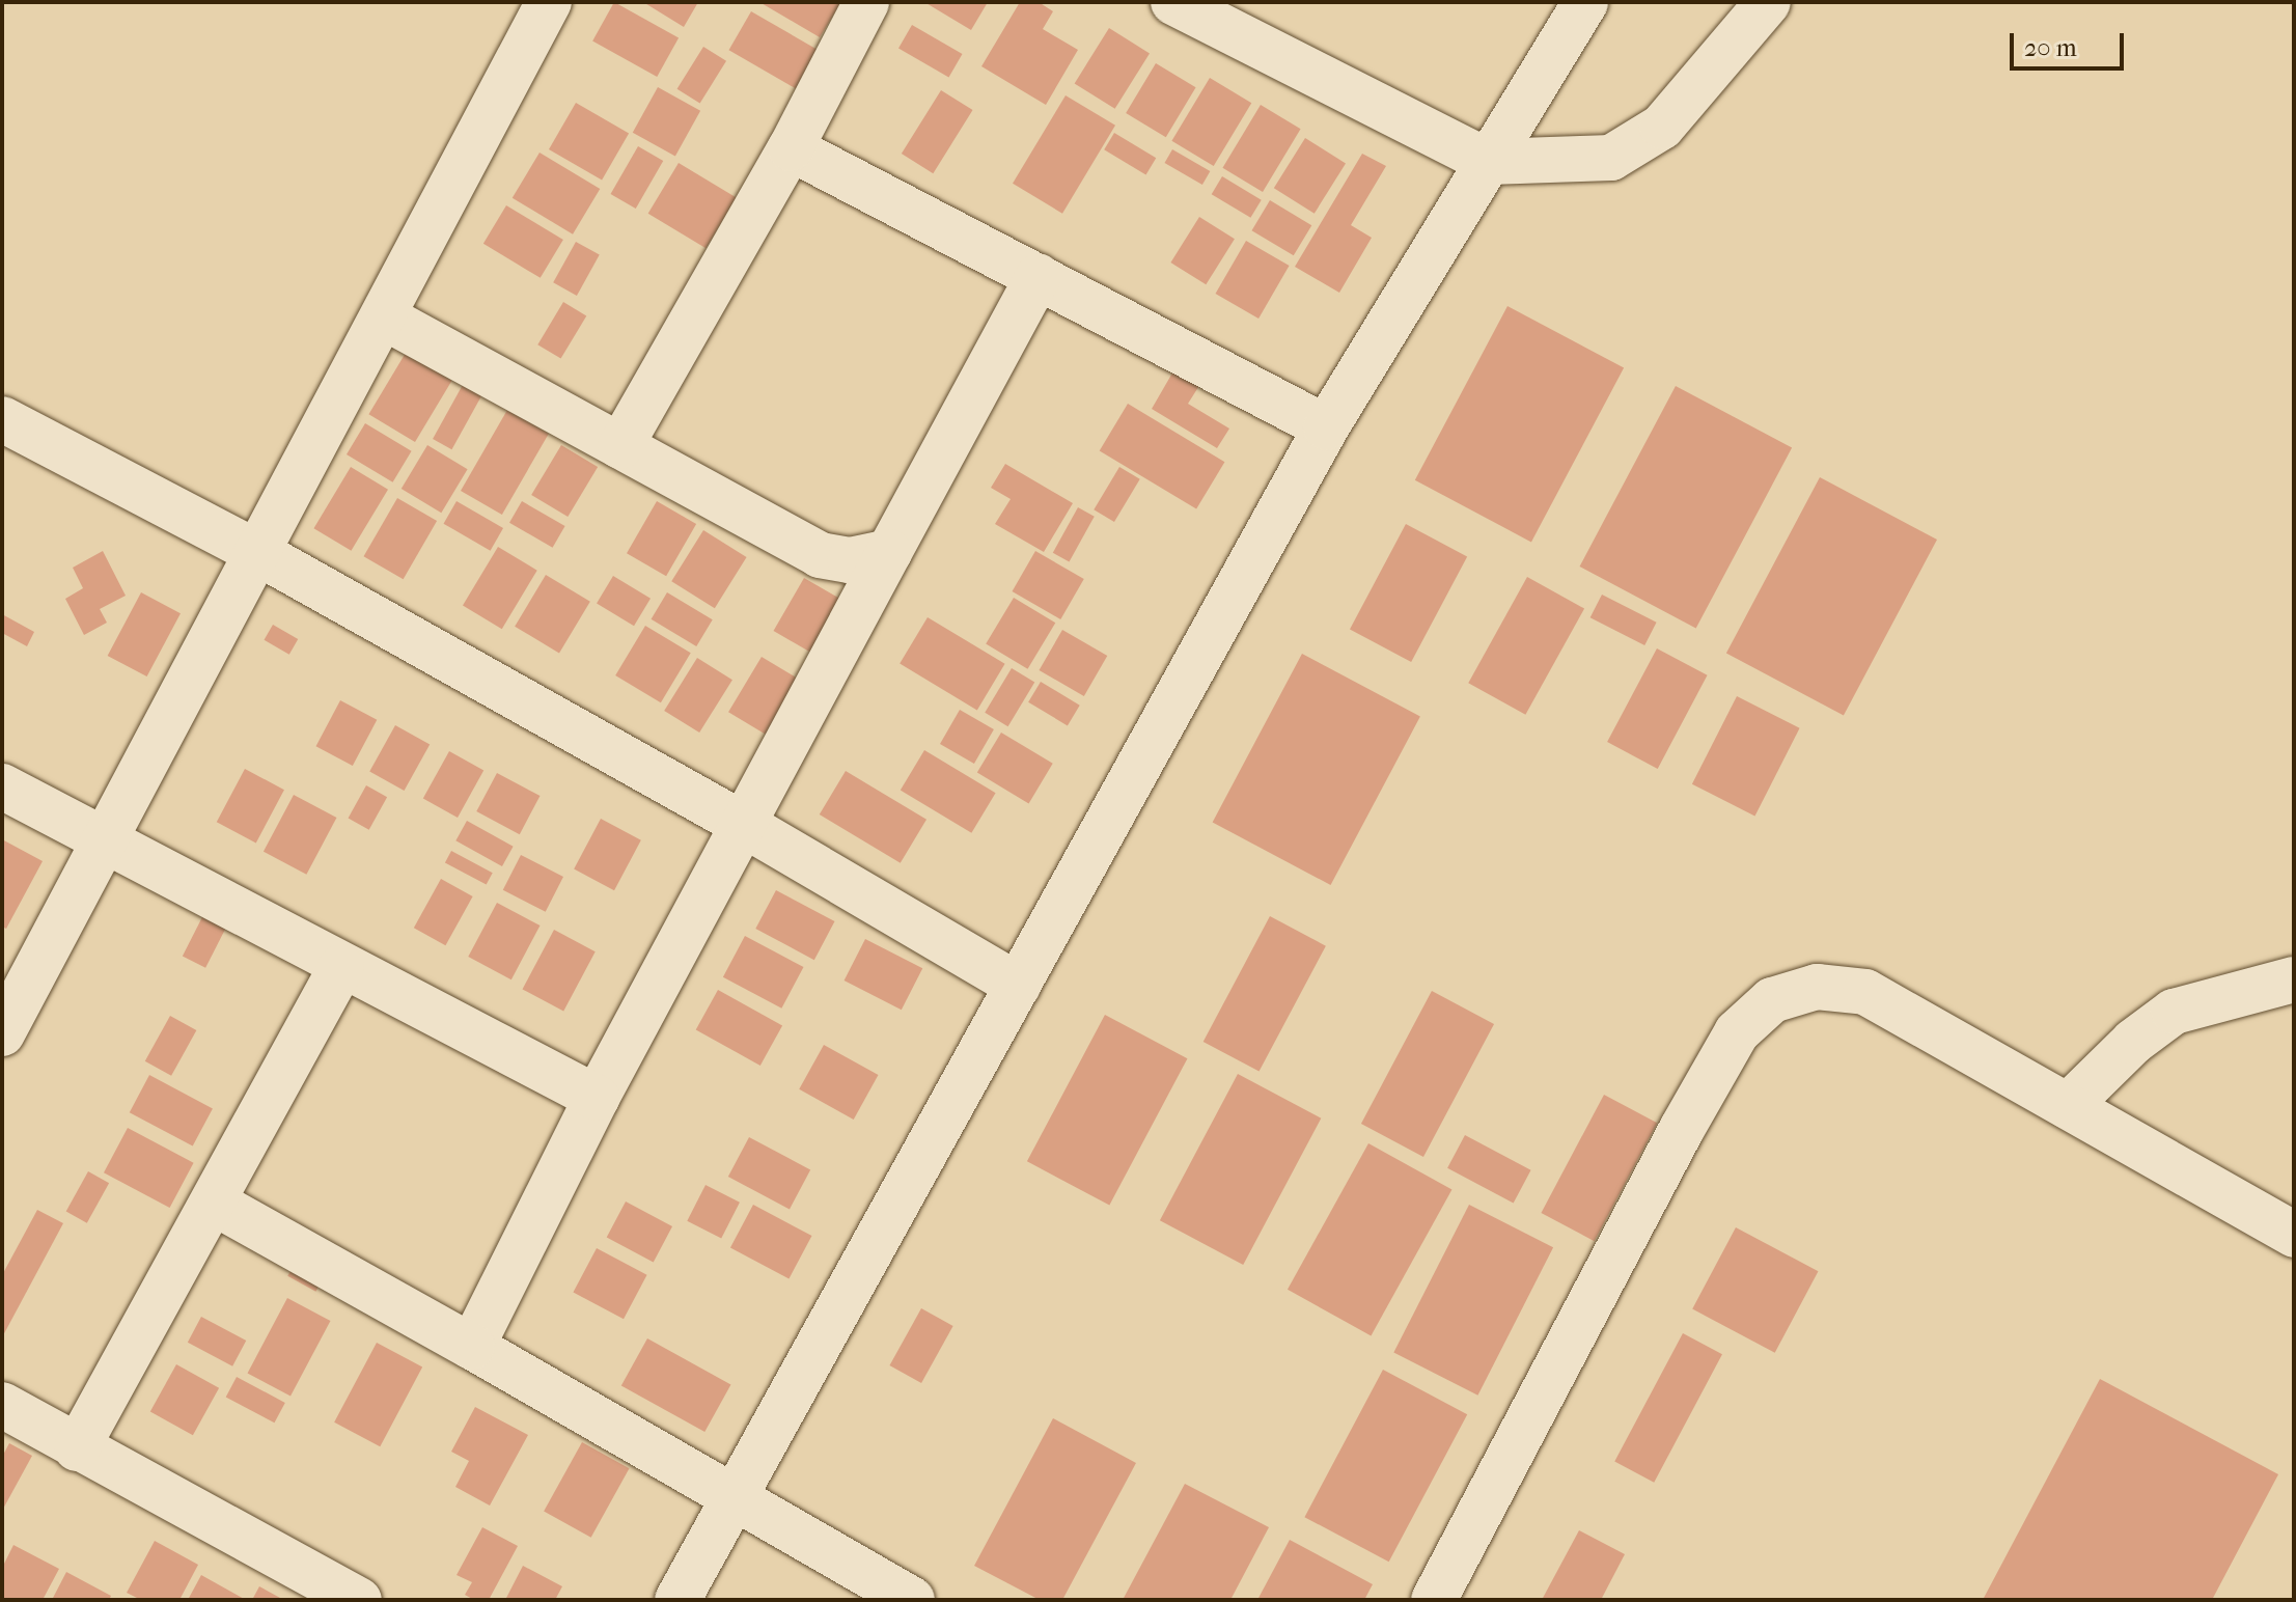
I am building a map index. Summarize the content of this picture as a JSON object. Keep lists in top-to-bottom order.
{
  "scale_bar": "20 m"
}
